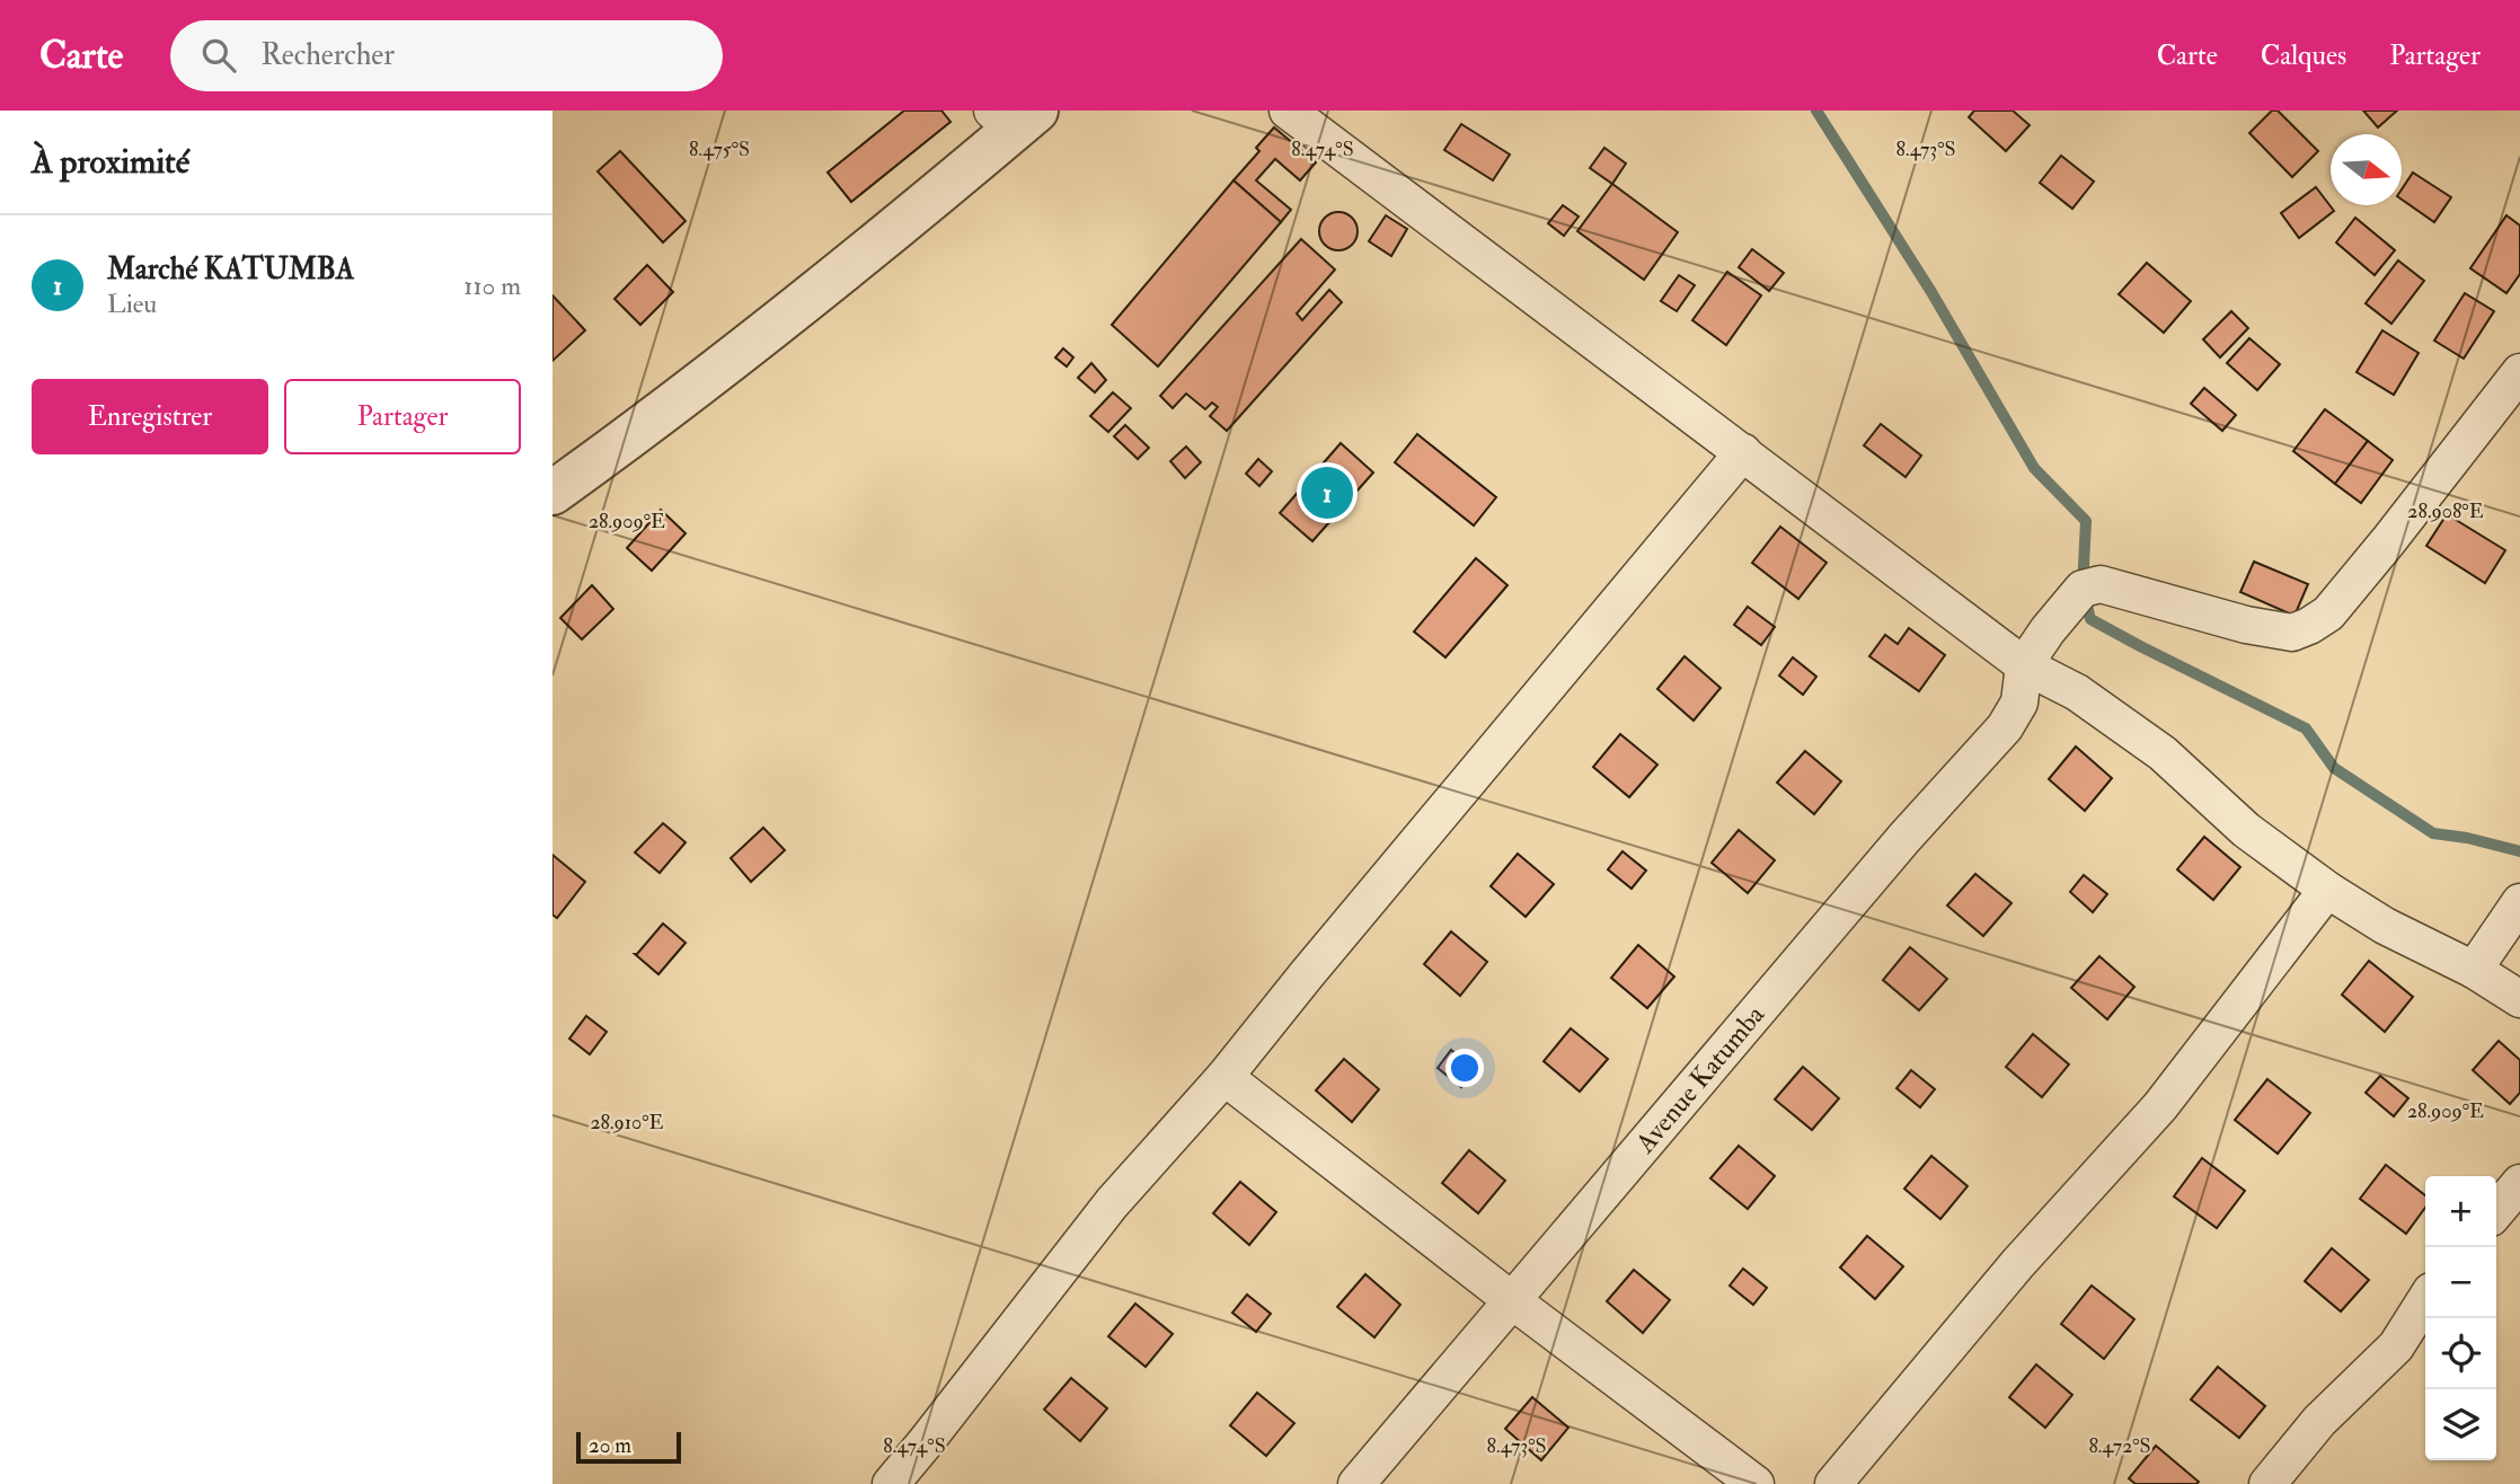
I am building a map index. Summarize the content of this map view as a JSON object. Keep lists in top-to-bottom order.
{
  "streets": {
    "street": ["Avenue Katumba"]
  },
  "scale_bar": "20 m",
  "north": "right",
  "page": {
    "header": "Carte",
    "search": "Rechercher",
    "nav": ["Carte", "Calques", "Partager"],
    "heading": "À proximité",
    "list": [
      {
        "mark": "1",
        "name": "Marché KATUMBA",
        "note": "Lieu",
        "value": "110 m"
      }
    ],
    "buttons": ["Enregistrer", "Partager"],
    "pins": "1",
    "map_buttons": ["+", "−"],
    "scale": "20 m"
  },
  "coordinates": [
    "8.475°S",
    "8.474°S",
    "8.473°S",
    "28.908°E",
    "28.909°E",
    "28.910°E",
    "8.472°S"
  ]
}
